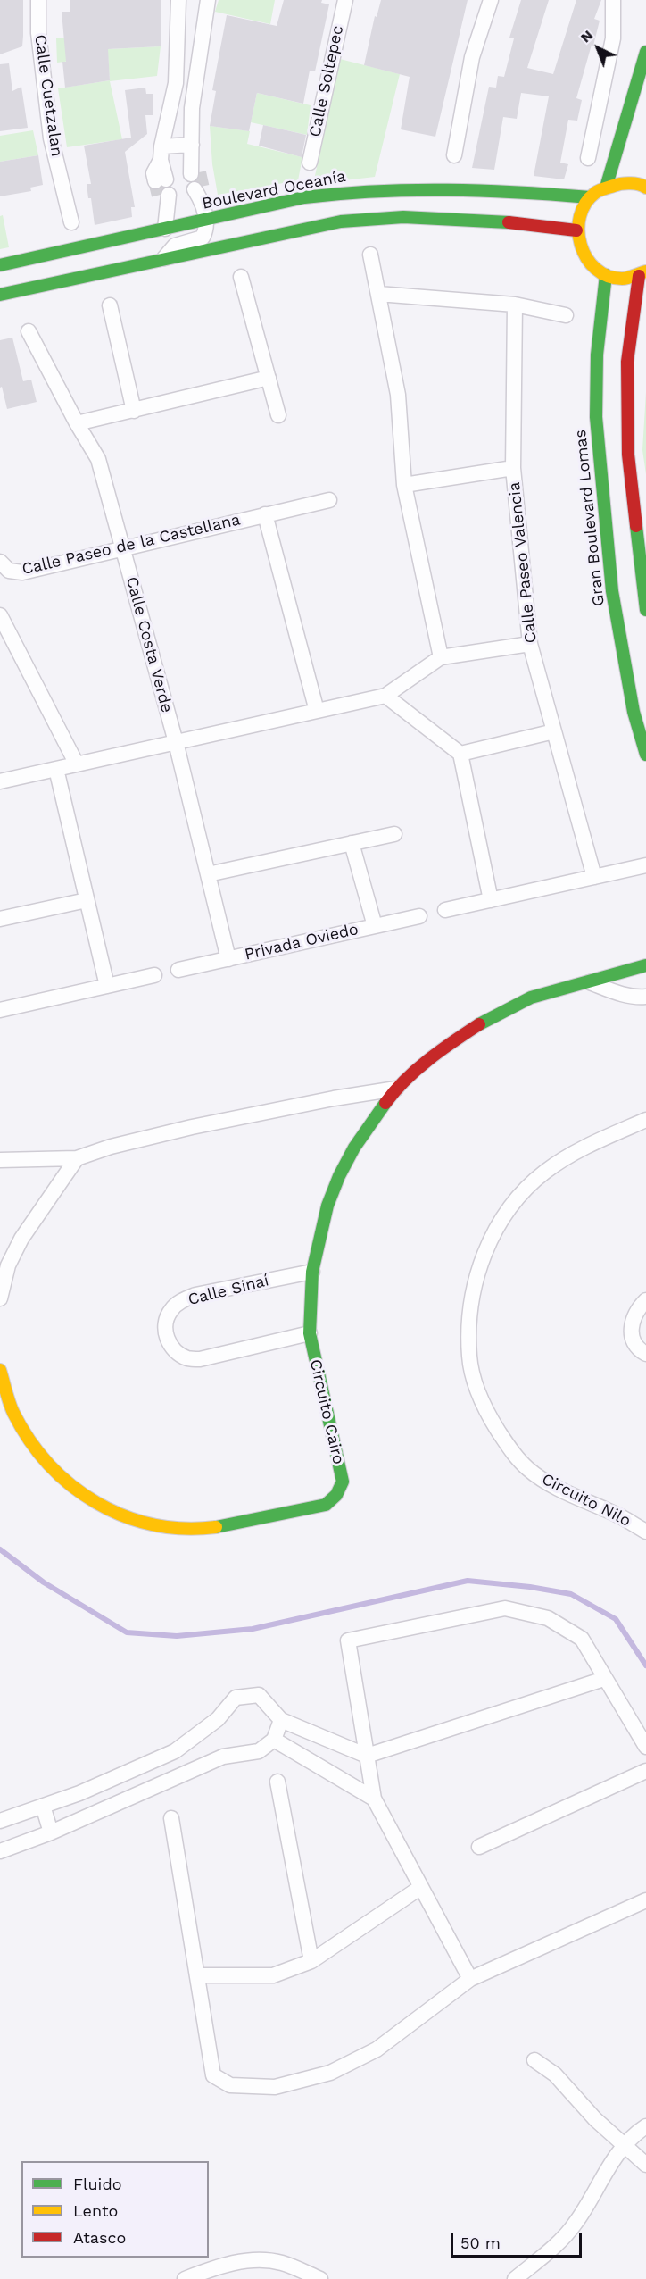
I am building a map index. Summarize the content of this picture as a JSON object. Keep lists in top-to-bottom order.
{
  "streets": {
    "street": [
      "Calle Soltepec",
      "Calle Cuetzalan",
      "Boulevard Oceanía",
      "Gran Boulevard Lomas",
      "Calle Paseo de la Castellana",
      "Calle Paseo Valencia",
      "Calle Costa Verde",
      "Privada Oviedo",
      "Calle Sinaí",
      "Circuito Cairo",
      "Circuito Nilo"
    ]
  },
  "crossings": [
    ["Calle Paseo de la Castellana", "Calle Costa Verde"],
    ["Calle Costa Verde", "Privada Oviedo"],
    ["Calle Sinaí", "Circuito Cairo"]
  ],
  "legend": ["Fluido", "Lento", "Atasco"],
  "scale_bar": "50 m",
  "north": "top left"
}
